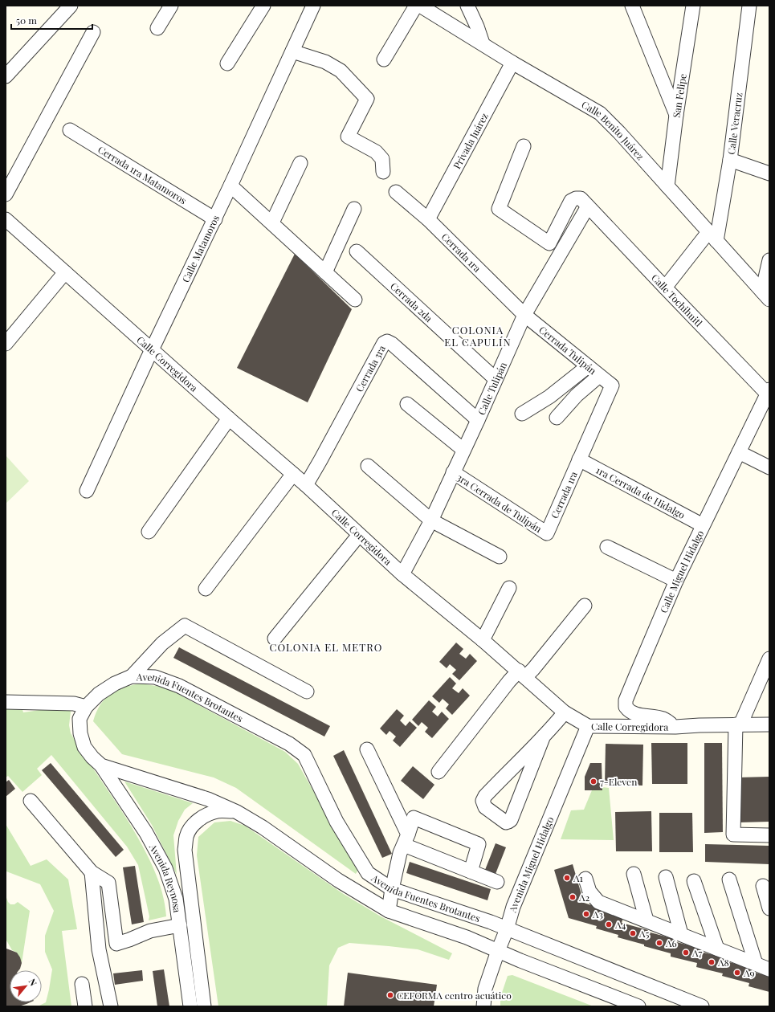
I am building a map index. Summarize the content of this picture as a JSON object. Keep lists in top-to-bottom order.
{
  "streets": {
    "street": [
      "San Felipe",
      "Calle Veracruz",
      "Calle Benito Juárez",
      "Privada Juárez",
      "Cerrada 1ra Matamoros",
      "Calle Matamoros",
      "Cerrada 1ra",
      "Calle Tochihuitl",
      "Cerrada 2da",
      "Cerrada Tulipán",
      "Calle Corregidora",
      "Cerrada 3ra",
      "Calle Tulipán",
      "1ra Cerrada de Hidalgo",
      "3ra Cerrada de Tulipán",
      "Calle Miguel Hidalgo",
      "Avenida Fuentes Brotantes",
      "Avenida Miguel Hidalgo",
      "Avenida Reynosa"
    ]
  },
  "crossings": [
    ["San Felipe", "Calle Benito Juárez"],
    ["Calle Veracruz", "Calle Benito Juárez"],
    ["Calle Benito Juárez", "Privada Juárez"],
    ["Privada Juárez", "Cerrada 1ra"],
    ["Cerrada 1ra Matamoros", "Calle Matamoros"],
    ["Calle Matamoros", "Calle Corregidora"],
    ["Cerrada 1ra", "Cerrada Tulipán"],
    ["Cerrada 1ra", "Calle Tulipán"],
    ["Cerrada 1ra", "1ra Cerrada de Hidalgo"],
    ["Cerrada 1ra", "3ra Cerrada de Tulipán"],
    ["Calle Tochihuitl", "Calle Tulipán"],
    ["Calle Tochihuitl", "Calle Miguel Hidalgo"],
    ["Cerrada 2da", "Calle Tulipán"],
    ["Cerrada Tulipán", "Calle Tulipán"],
    ["Calle Corregidora", "Cerrada 3ra"],
    ["Calle Corregidora", "Calle Tulipán"],
    ["Calle Corregidora", "Calle Miguel Hidalgo"],
    ["Calle Corregidora", "Avenida Miguel Hidalgo"],
    ["Cerrada 3ra", "Calle Tulipán"],
    ["Calle Tulipán", "3ra Cerrada de Tulipán"],
    ["1ra Cerrada de Hidalgo", "Calle Miguel Hidalgo"],
    ["Avenida Fuentes Brotantes", "Avenida Miguel Hidalgo"],
    ["Avenida Fuentes Brotantes", "Avenida Reynosa"]
  ],
  "districts": ["COLONIA EL CAPULÍN", "COLONIA EL METRO"],
  "places": [
    "7-Eleven",
    "A1",
    "A2",
    "A3",
    "A4",
    "A5",
    "A6",
    "A7",
    "A8",
    "A9",
    "CEFORMA centro acuático"
  ],
  "scale_bar": "50 m",
  "north": "top right"
}
